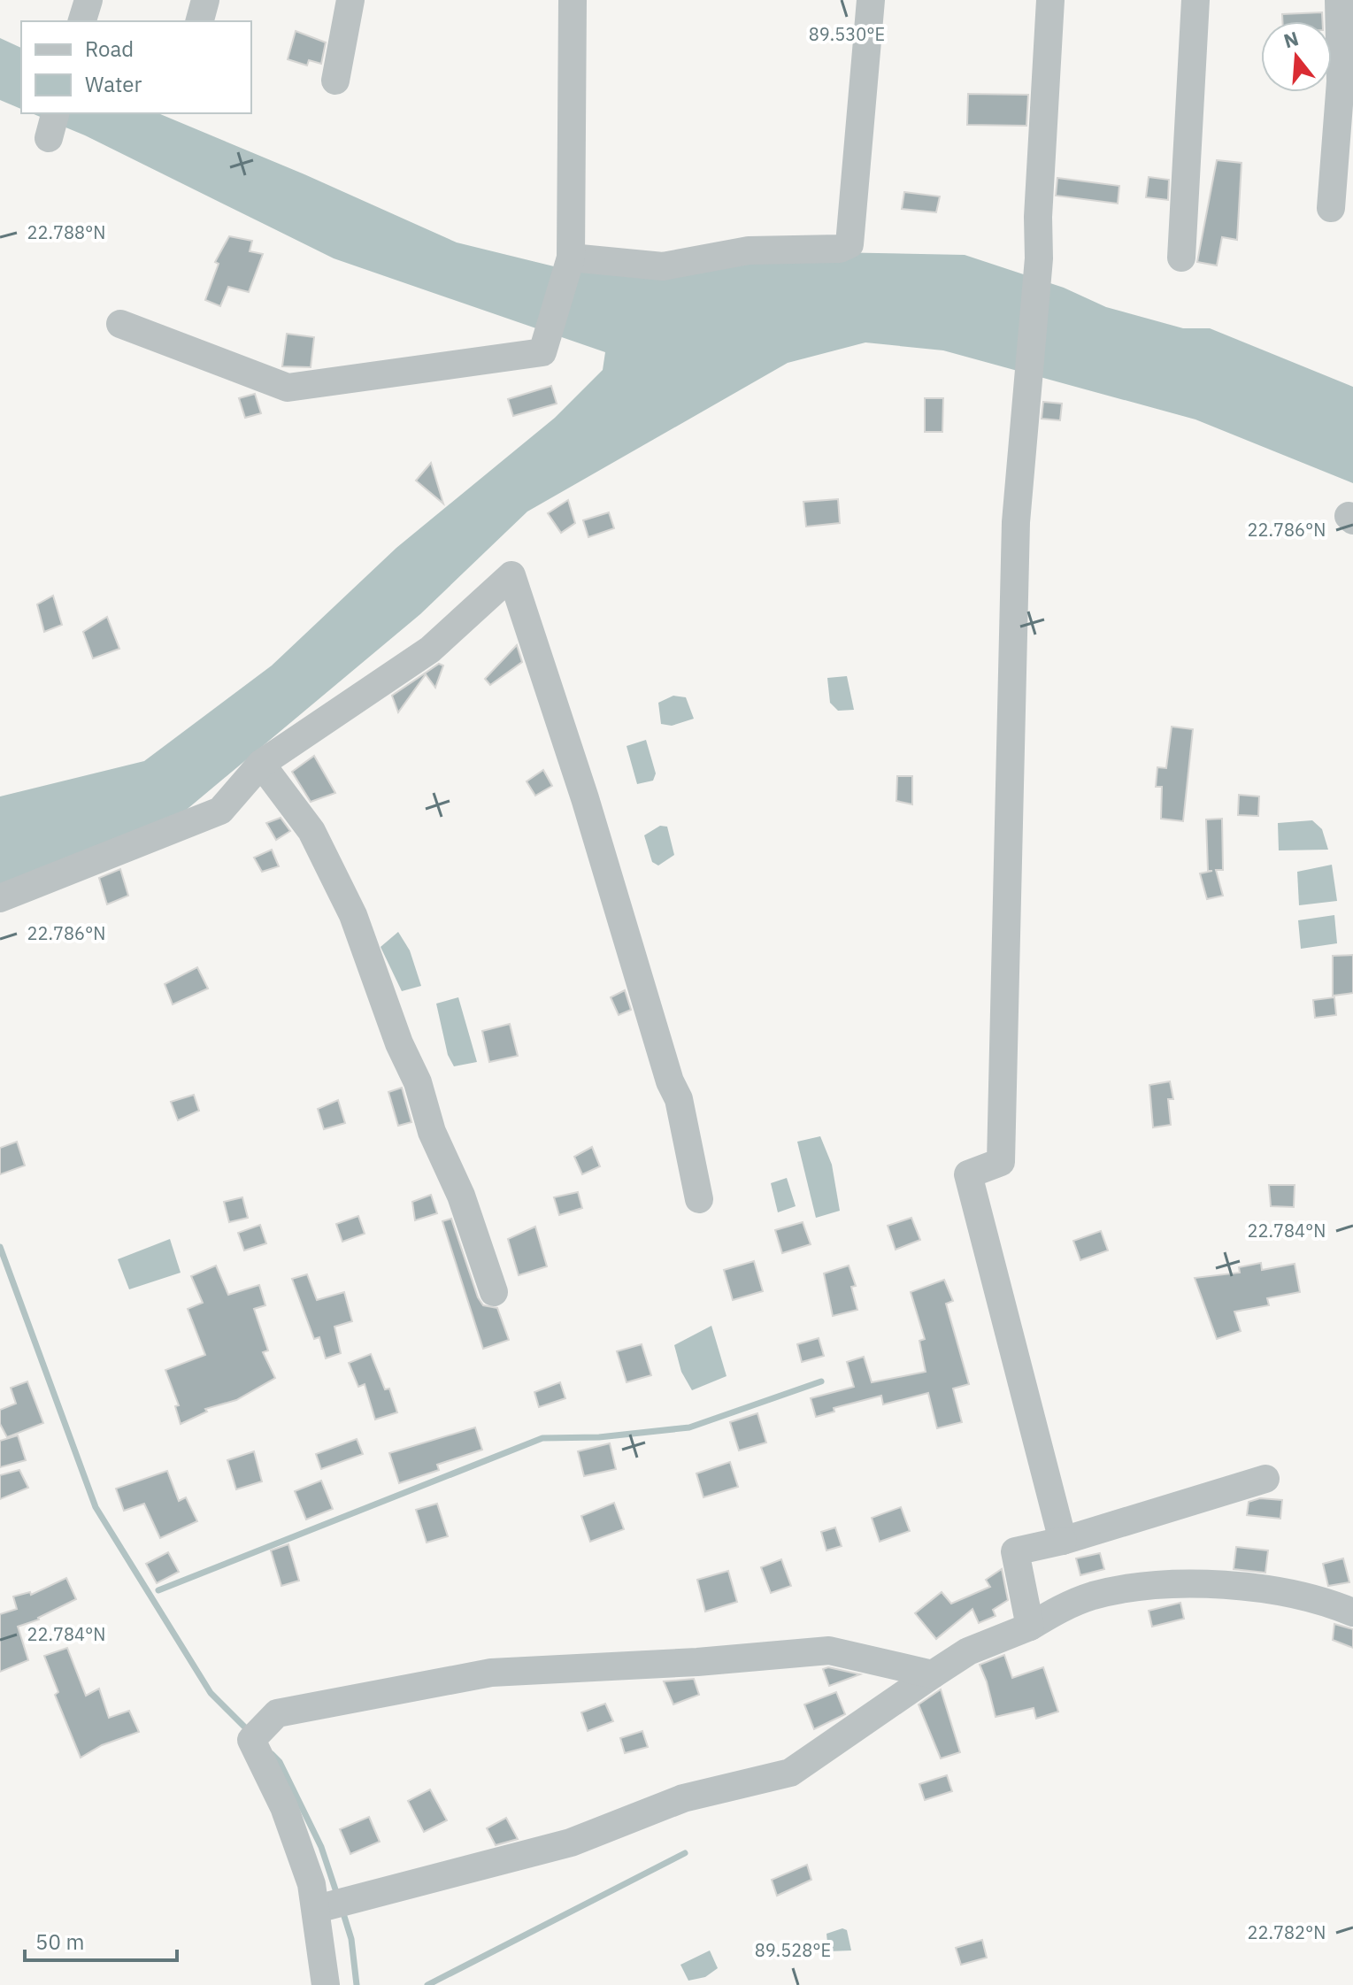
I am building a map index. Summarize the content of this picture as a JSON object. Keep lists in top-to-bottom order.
{
  "legend": ["Road", "Water"],
  "scale_bar": "50 m",
  "north": "top",
  "coordinates": [
    "89.530°E",
    "22.788°N",
    "22.786°N",
    "22.784°N",
    "22.782°N",
    "89.528°E"
  ]
}
